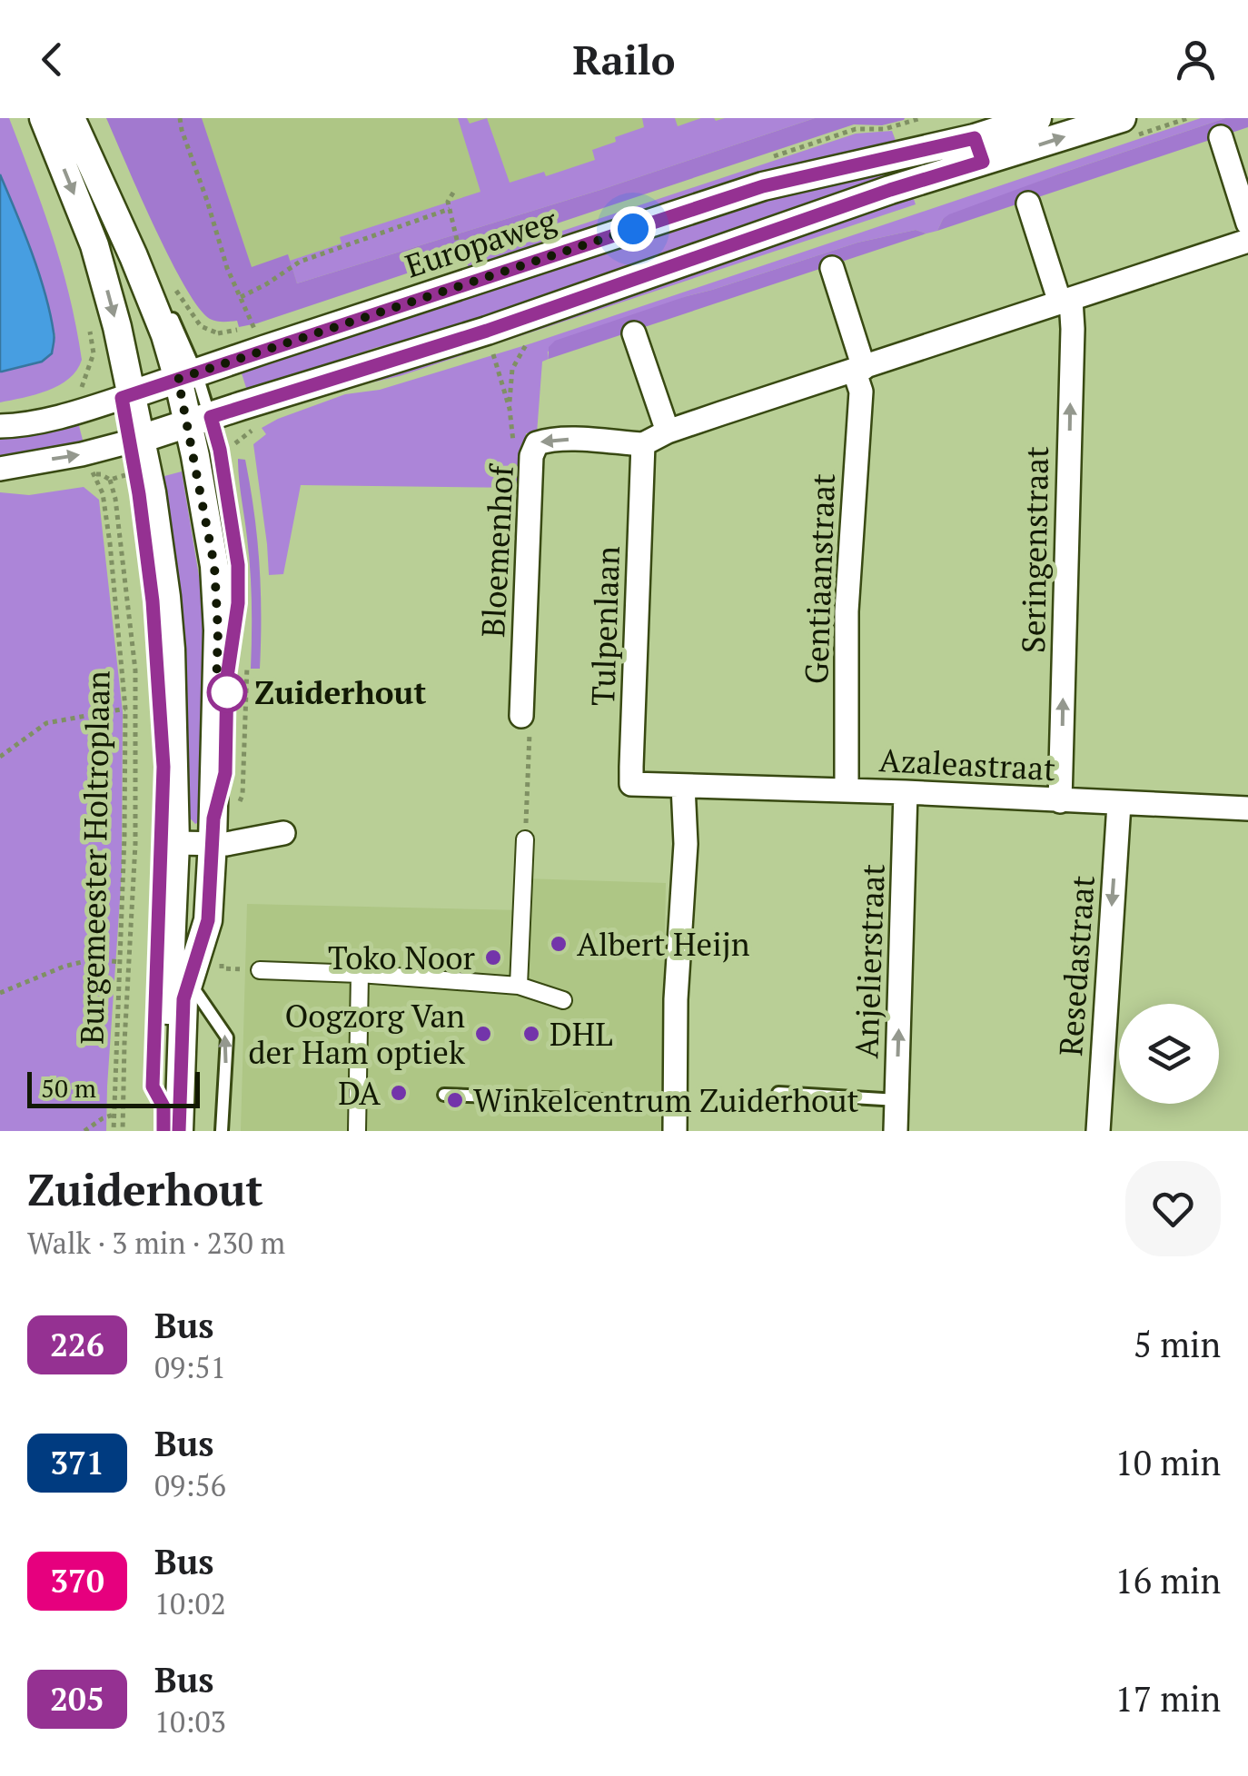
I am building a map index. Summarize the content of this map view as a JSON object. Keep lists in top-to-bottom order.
{
  "streets": {
    "street": [
      "Europaweg",
      "Seringenstraat",
      "Bloemenhof",
      "Gentiaanstraat",
      "Tulpenlaan",
      "Azaleastraat",
      "Burgemeester Holtroplaan",
      "Anjelierstraat",
      "Resedastraat"
    ]
  },
  "crossings": [
    ["Europaweg", "Burgemeester Holtroplaan"],
    ["Seringenstraat", "Azaleastraat"],
    ["Bloemenhof", "Tulpenlaan"],
    ["Gentiaanstraat", "Azaleastraat"],
    ["Tulpenlaan", "Azaleastraat"],
    ["Azaleastraat", "Anjelierstraat"],
    ["Azaleastraat", "Resedastraat"]
  ],
  "one_way": ["Seringenstraat", "Anjelierstraat", "Resedastraat"],
  "places": [
    "Zuiderhout",
    "Albert Heijn",
    "Toko Noor",
    "Oogzorg Van der Ham optiek",
    "DHL",
    "DA",
    "Winkelcentrum Zuiderhout"
  ],
  "lines": ["bus line 226"],
  "scale_bar": "50 m",
  "page": {
    "header": "Railo",
    "scale": "50 m",
    "heading": ["Zuiderhout", "Walk · 3 min · 230 m"],
    "list": [
      {
        "mark": "226",
        "name": "Bus",
        "note": "09:51",
        "value": "5 min"
      },
      {
        "mark": "371",
        "name": "Bus",
        "note": "09:56",
        "value": "10 min"
      },
      {
        "mark": "370",
        "name": "Bus",
        "note": "10:02",
        "value": "16 min"
      },
      {
        "mark": "205",
        "name": "Bus",
        "note": "10:03",
        "value": "17 min"
      }
    ]
  }
}
